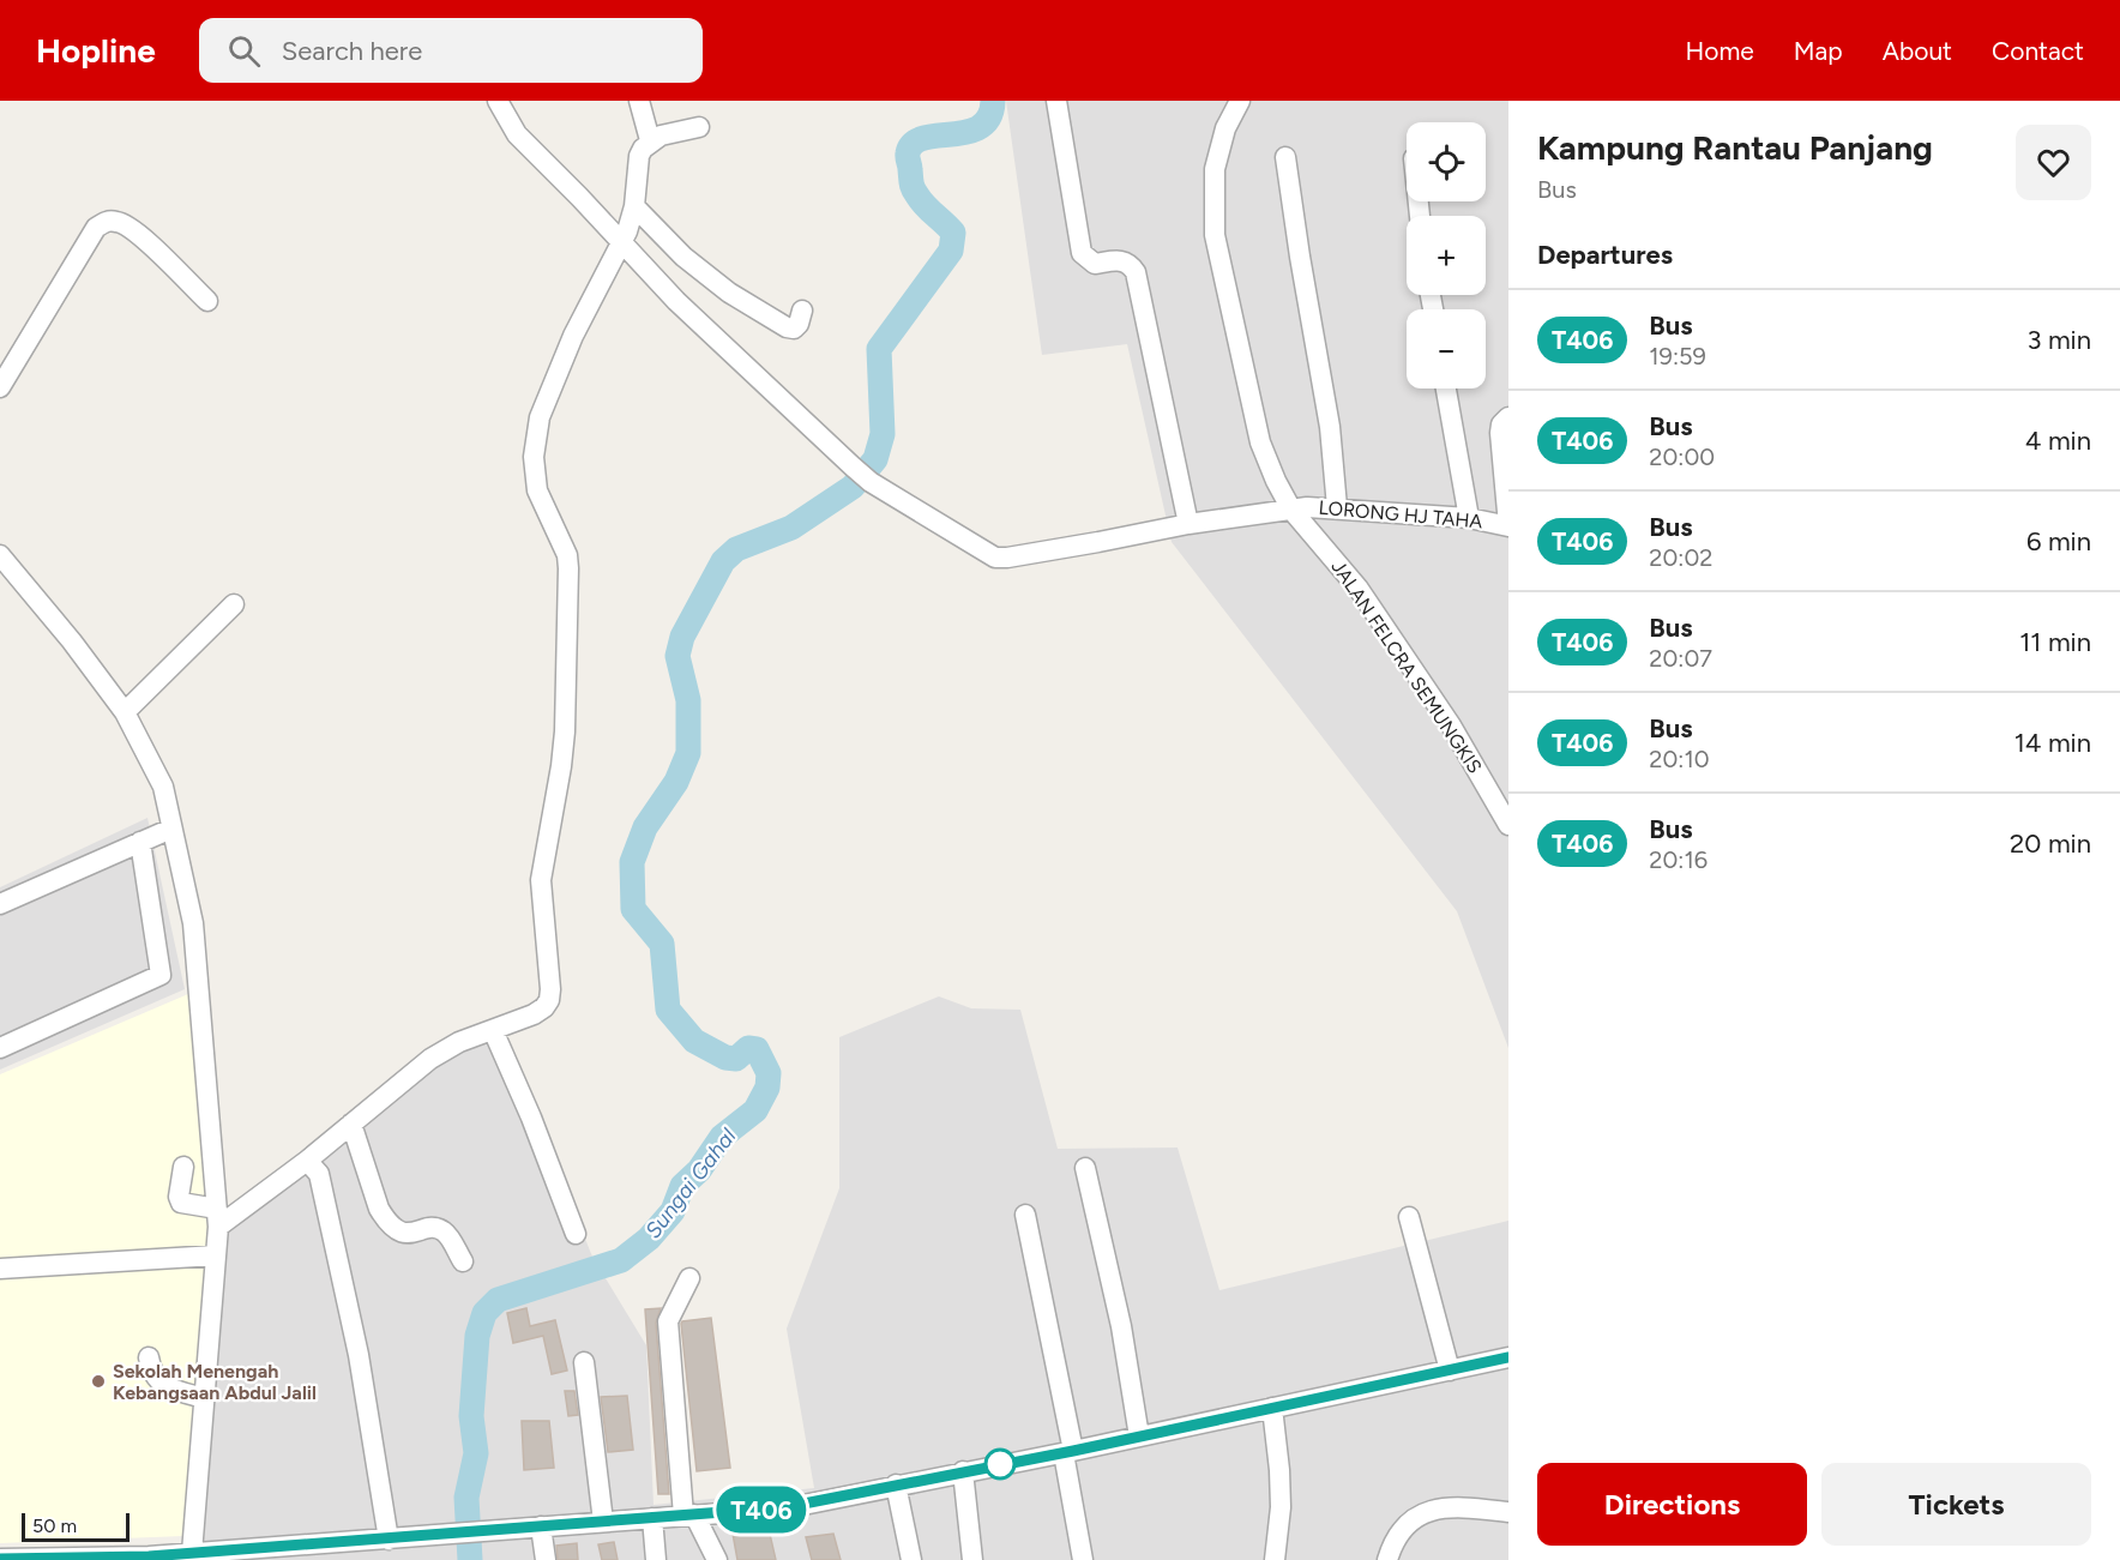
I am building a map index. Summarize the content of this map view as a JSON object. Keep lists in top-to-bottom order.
{
  "streets": {
    "street": ["LORONG HJ TAHA", "JALAN FELCRA SEMUNGKIS"]
  },
  "crossings": [
    ["LORONG HJ TAHA", "JALAN FELCRA SEMUNGKIS"]
  ],
  "water": ["Sungai Gahal"],
  "places": ["Sekolah Menengah Kebangsaan Abdul Jalil"],
  "lines": ["bus line T406"],
  "scale_bar": "50 m",
  "page": {
    "header": "Hopline",
    "search": "Search here",
    "nav": [
      "Home",
      "Map",
      "About",
      "Contact"
    ],
    "on_map": "T406",
    "heading": [
      ["Kampung Rantau Panjang", "Bus"],
      "Departures"
    ],
    "map_buttons": ["+", "−"],
    "list": [
      {
        "mark": "T406",
        "name": "Bus",
        "note": "19:59",
        "value": "3 min"
      },
      {
        "mark": "T406",
        "name": "Bus",
        "note": "20:00",
        "value": "4 min"
      },
      {
        "mark": "T406",
        "name": "Bus",
        "note": "20:02",
        "value": "6 min"
      },
      {
        "mark": "T406",
        "name": "Bus",
        "note": "20:07",
        "value": "11 min"
      },
      {
        "mark": "T406",
        "name": "Bus",
        "note": "20:10",
        "value": "14 min"
      },
      {
        "mark": "T406",
        "name": "Bus",
        "note": "20:16",
        "value": "20 min"
      }
    ],
    "buttons": ["Directions", "Tickets"],
    "scale": "50 m"
  }
}
